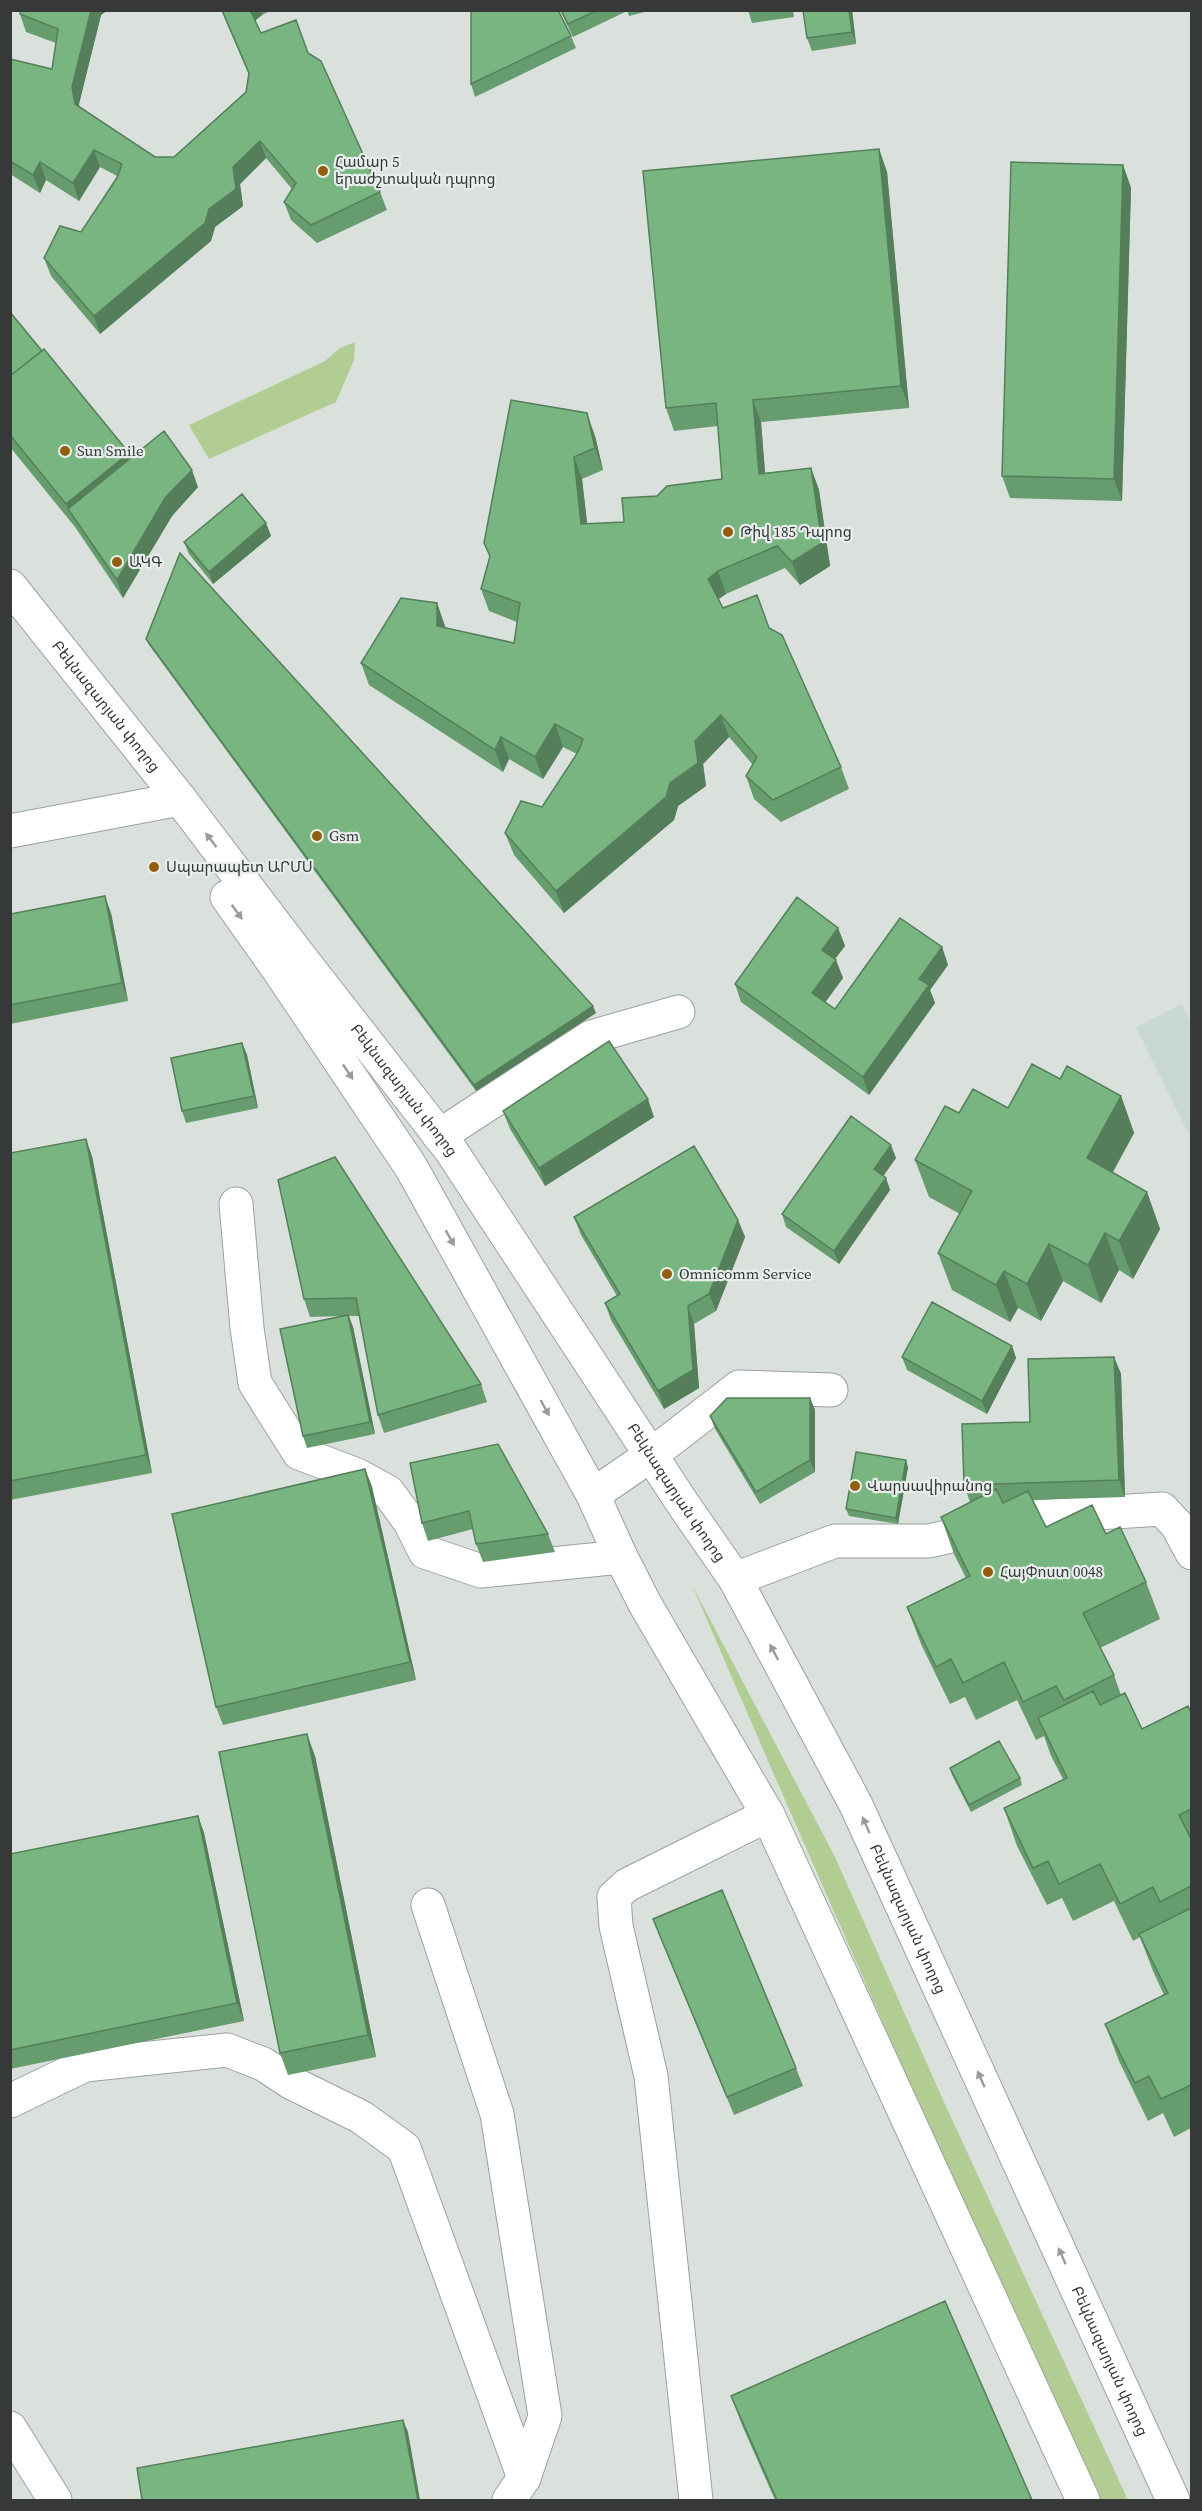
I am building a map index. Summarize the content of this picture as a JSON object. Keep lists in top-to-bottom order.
{
  "streets": {
    "street": ["Բեկնազարյան փողոց"]
  },
  "places": [
    "Համար 5 երաժշտական դպրոց",
    "Sun Smile",
    "Թիվ 185 Դպրոց",
    "ԱԿԳ",
    "Gsm",
    "Սպարապետ ԱՐՄՍ",
    "Omnicomm Service",
    "Վարսավիրանոց",
    "ՀայՓոստ 0048"
  ]
}
